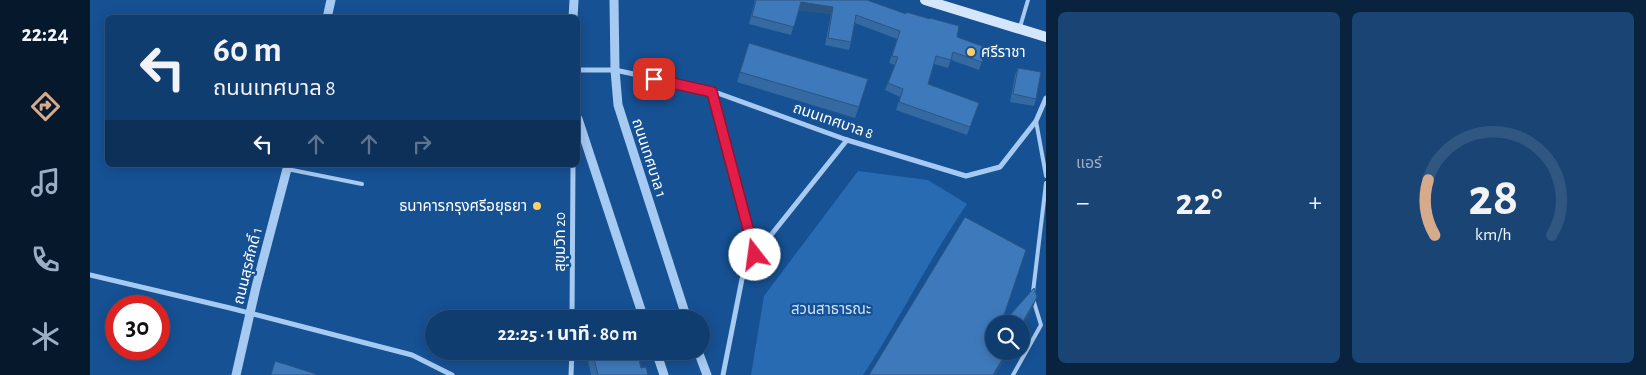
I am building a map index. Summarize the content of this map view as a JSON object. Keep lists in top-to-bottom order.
{
  "streets": {
    "street": [
      "ถนนเทศบาล 8",
      "ถนนเทศบาล 1",
      "สุขุมวิท 20",
      "ถนนสุรศักดิ์ 1"
    ]
  },
  "crossings": [
    ["ถนนเทศบาล 8", "ถนนเทศบาล 1"]
  ],
  "parks": ["สวนสาธารณะ"],
  "places": ["ศรีราชา", "ธนาคารกรุงศรีอยุธยา"],
  "page": {
    "tabs": "22:24",
    "tile": "แอร์",
    "turn": ["60 m", "ถนนเทศบาล 8"],
    "heat": ["−", "22°", "+"],
    "limit": "30",
    "trip": "22:25 · 1 นาที · 80 m",
    "gauge": ["28", "km/h"]
  }
}
